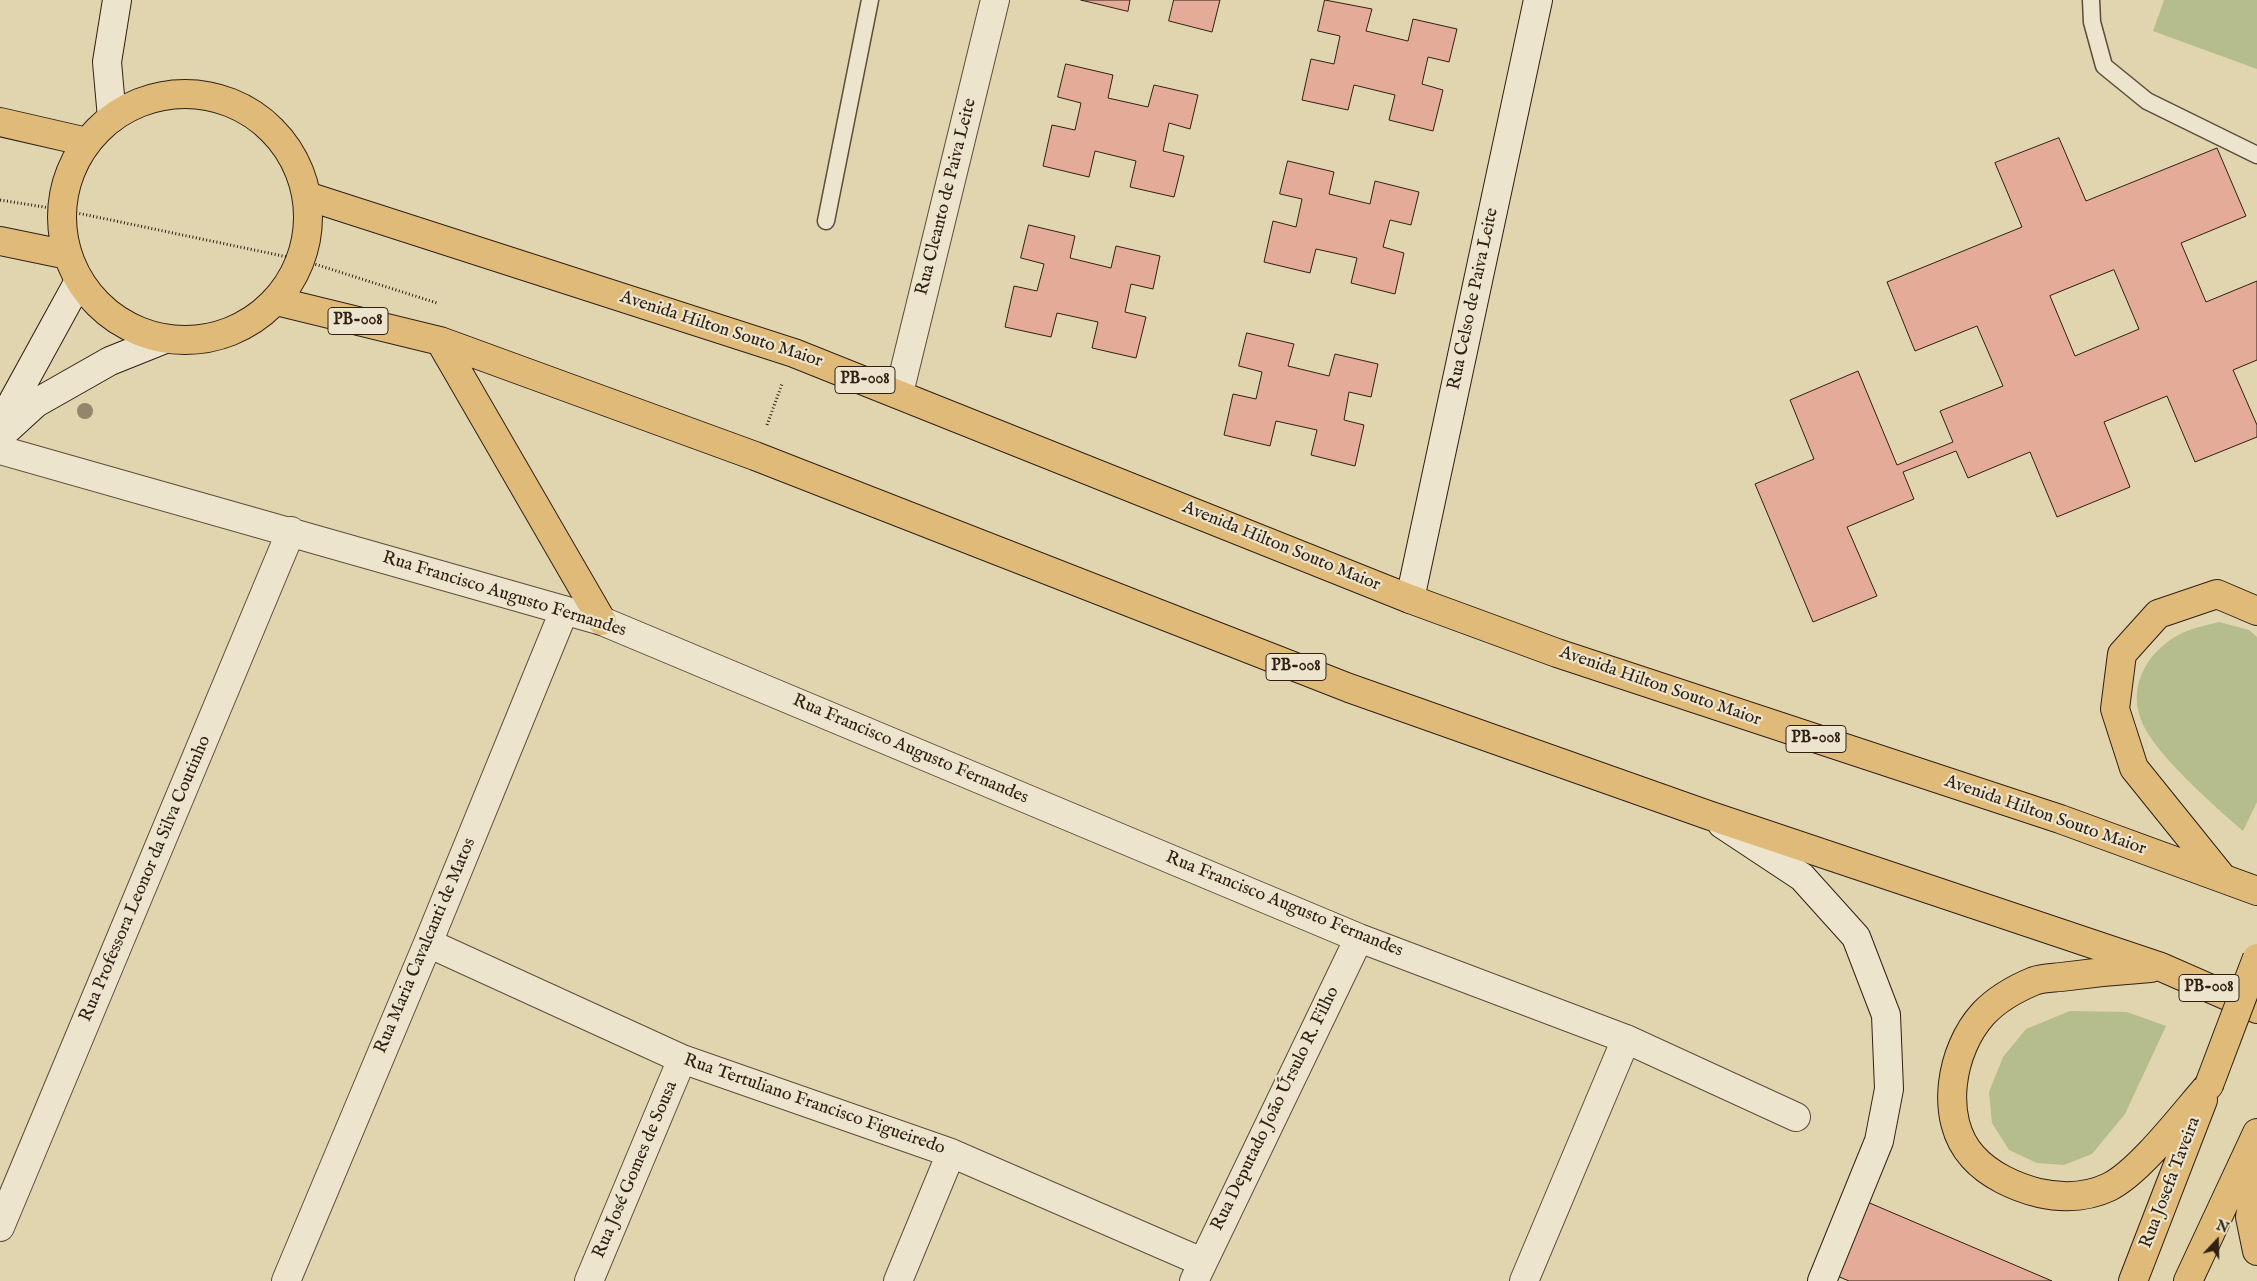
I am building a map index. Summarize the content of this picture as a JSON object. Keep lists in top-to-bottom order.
{
  "streets": {
    "main road": ["PB-008", "Avenida Hilton Souto Maior", "Rua Josefa Taveira"],
    "street": [
      "Rua Cleanto de Paiva Leite",
      "Rua Celso de Paiva Leite",
      "Rua Francisco Augusto Fernandes",
      "Rua Professora Leonor da Silva Coutinho",
      "Rua Maria Cavalcanti de Matos",
      "Rua Tertuliano Francisco Figueiredo",
      "Rua Deputado João Úrsulo R. Filho",
      "Rua José Gomes de Sousa"
    ]
  },
  "crossings": [
    ["Rua Cleanto de Paiva Leite", "Avenida Hilton Souto Maior"],
    ["Rua Celso de Paiva Leite", "Avenida Hilton Souto Maior"],
    ["Rua Francisco Augusto Fernandes", "Rua Professora Leonor da Silva Coutinho"],
    ["Rua Francisco Augusto Fernandes", "Rua Maria Cavalcanti de Matos"],
    ["Rua Francisco Augusto Fernandes", "Rua Deputado João Úrsulo R. Filho"],
    ["Rua Maria Cavalcanti de Matos", "Rua Tertuliano Francisco Figueiredo"],
    ["Rua Tertuliano Francisco Figueiredo", "Rua Deputado João Úrsulo R. Filho"],
    ["Rua Tertuliano Francisco Figueiredo", "Rua José Gomes de Sousa"]
  ],
  "north": "top"
}
